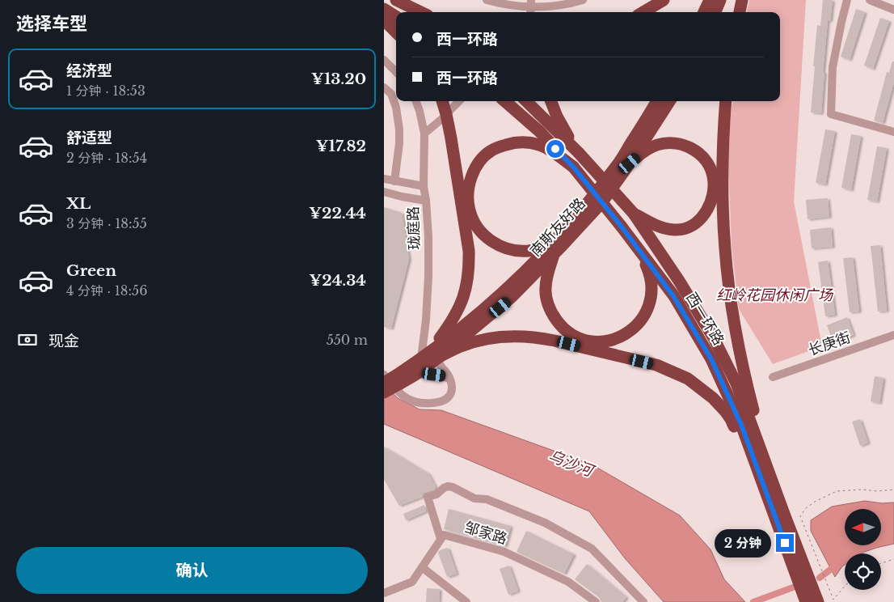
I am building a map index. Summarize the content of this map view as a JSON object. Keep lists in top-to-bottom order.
{
  "streets": {
    "highway": ["南斯友好路", "西一环路"],
    "street": ["珑庭路", "长庚街", "邹家路"]
  },
  "crossings": [
    ["南斯友好路", "珑庭路"]
  ],
  "water": ["乌沙河"],
  "parks": ["红岭花园休闲广场"],
  "north": "left",
  "page": {
    "heading": "选择车型",
    "banner": ["西一环路", "西一环路"],
    "list": [
      {
        "name": "经济型",
        "note": "1 分钟 · 18:53",
        "value": "¥13.20"
      },
      {
        "name": "舒适型",
        "note": "2 分钟 · 18:54",
        "value": "¥17.82"
      },
      {
        "name": "XL",
        "note": "3 分钟 · 18:55",
        "value": "¥22.44"
      },
      {
        "name": "Green",
        "note": "4 分钟 · 18:56",
        "value": "¥24.34"
      }
    ],
    "pay": ["现金", "550 m"],
    "bubble": "2 分钟",
    "buttons": "确认"
  }
}
